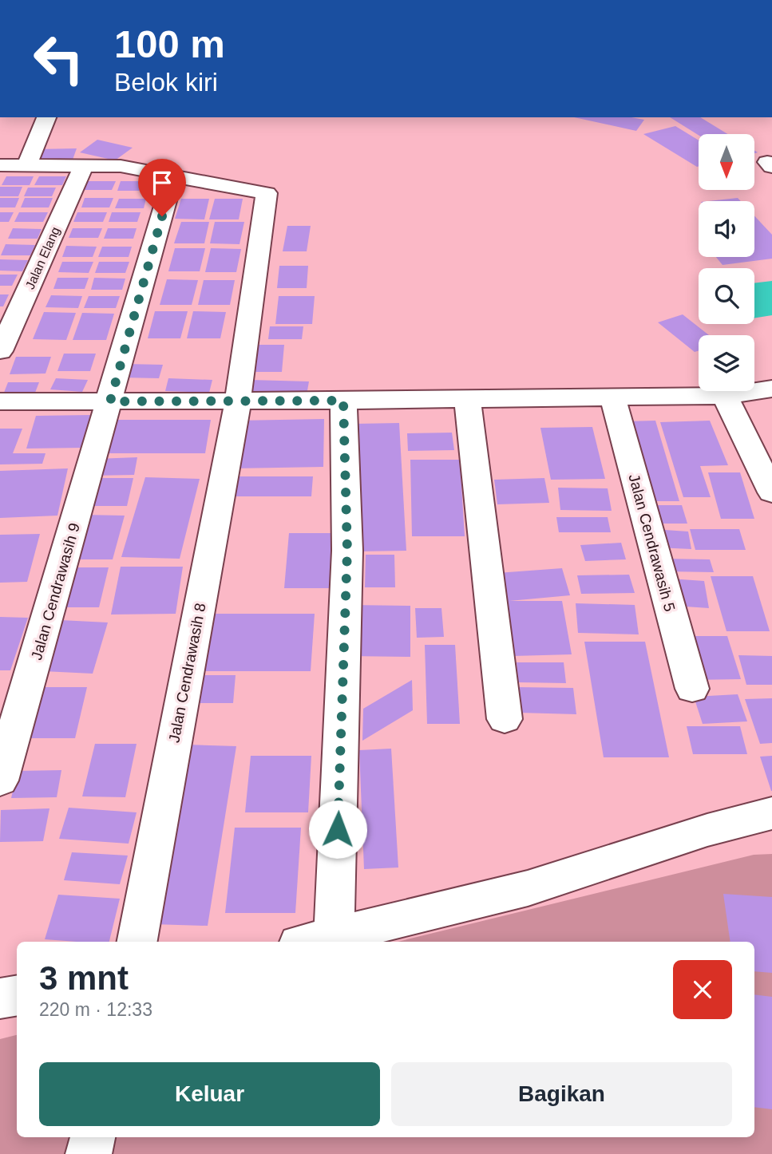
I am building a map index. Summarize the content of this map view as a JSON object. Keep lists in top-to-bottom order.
{
  "streets": {
    "street": [
      "Jalan Elang",
      "Jalan Cendrawasih 5",
      "Jalan Cendrawasih 9",
      "Jalan Cendrawasih 8"
    ]
  },
  "crossings": [
    ["Jalan Cendrawasih 9", "Jalan Cendrawasih 8"]
  ],
  "north": "bottom",
  "page": {
    "turn": ["100 m", "Belok kiri"],
    "heading": ["3 mnt", "220 m · 12:33"],
    "buttons": ["Keluar", "Bagikan"]
  }
}
